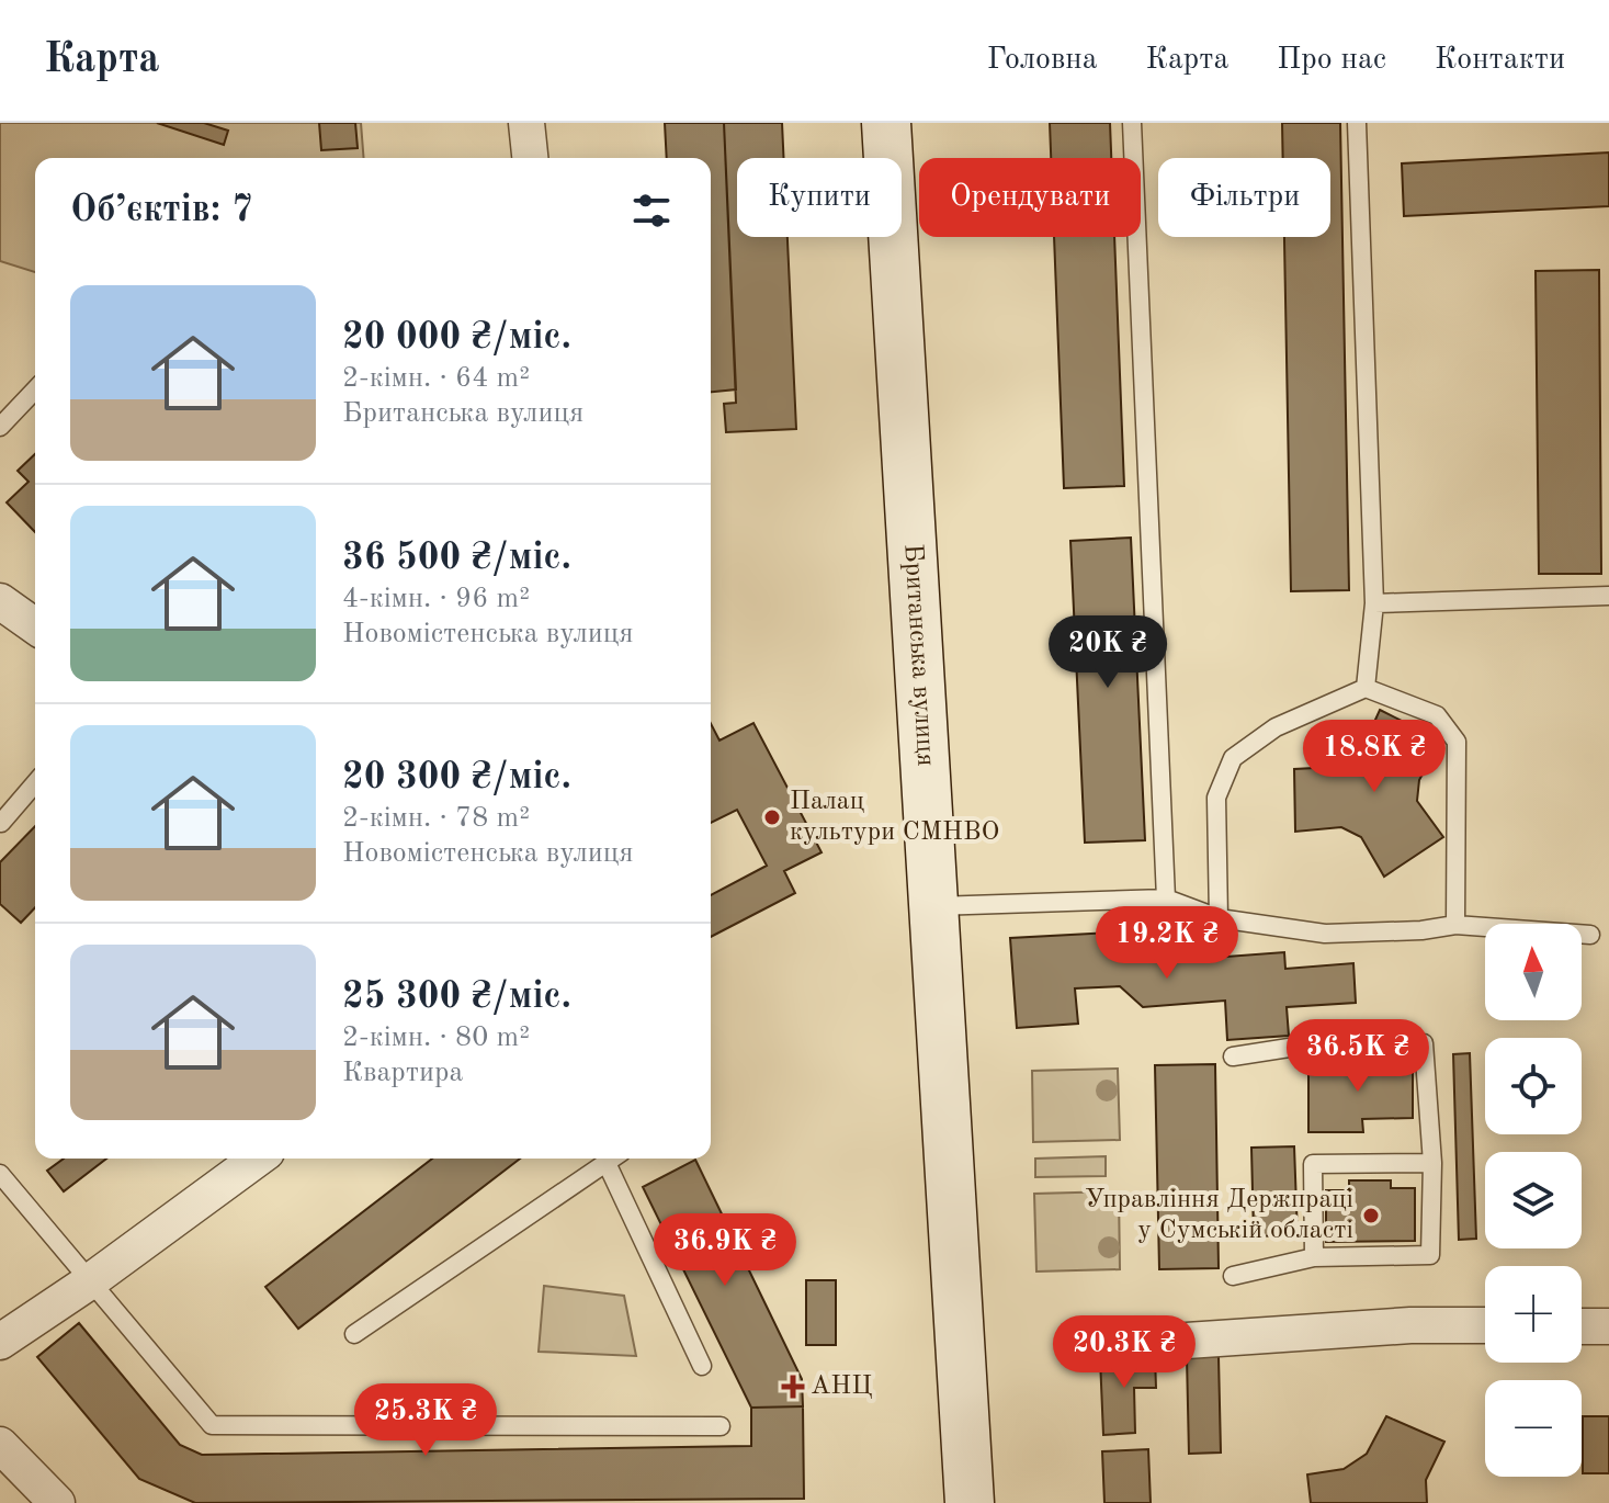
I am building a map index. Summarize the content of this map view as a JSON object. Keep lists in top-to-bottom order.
{
  "streets": {
    "main road": ["Британська вулиця"]
  },
  "places": {
    "other": ["Палац культури СМНВО", "Управління Держпраці у Сумській області"],
    "health": ["АНЦ"]
  },
  "north": "top",
  "page": {
    "header": "Карта",
    "nav": [
      "Головна",
      "Карта",
      "Про нас",
      "Контакти"
    ],
    "chip": ["Купити", "Орендувати", "Фільтри"],
    "heading": "Об’єктів: 7",
    "list": [
      {
        "name": "20 000 ₴/міс.",
        "note": "2-кімн. · 64 m² · Британська вулиця"
      },
      {
        "name": "36 500 ₴/міс.",
        "note": "4-кімн. · 96 m² · Новомістенська вулиця"
      },
      {
        "name": "20 300 ₴/міс.",
        "note": "2-кімн. · 78 m² · Новомістенська вулиця"
      },
      {
        "name": "25 300 ₴/міс.",
        "note": "2-кімн. · 80 m² · Квартира"
      }
    ],
    "price": [
      "20K ₴",
      "18.8K ₴",
      "19.2K ₴",
      "36.5K ₴",
      "36.9K ₴",
      "20.3K ₴",
      "25.3K ₴"
    ],
    "map_buttons": ["+", "−"]
  }
}
